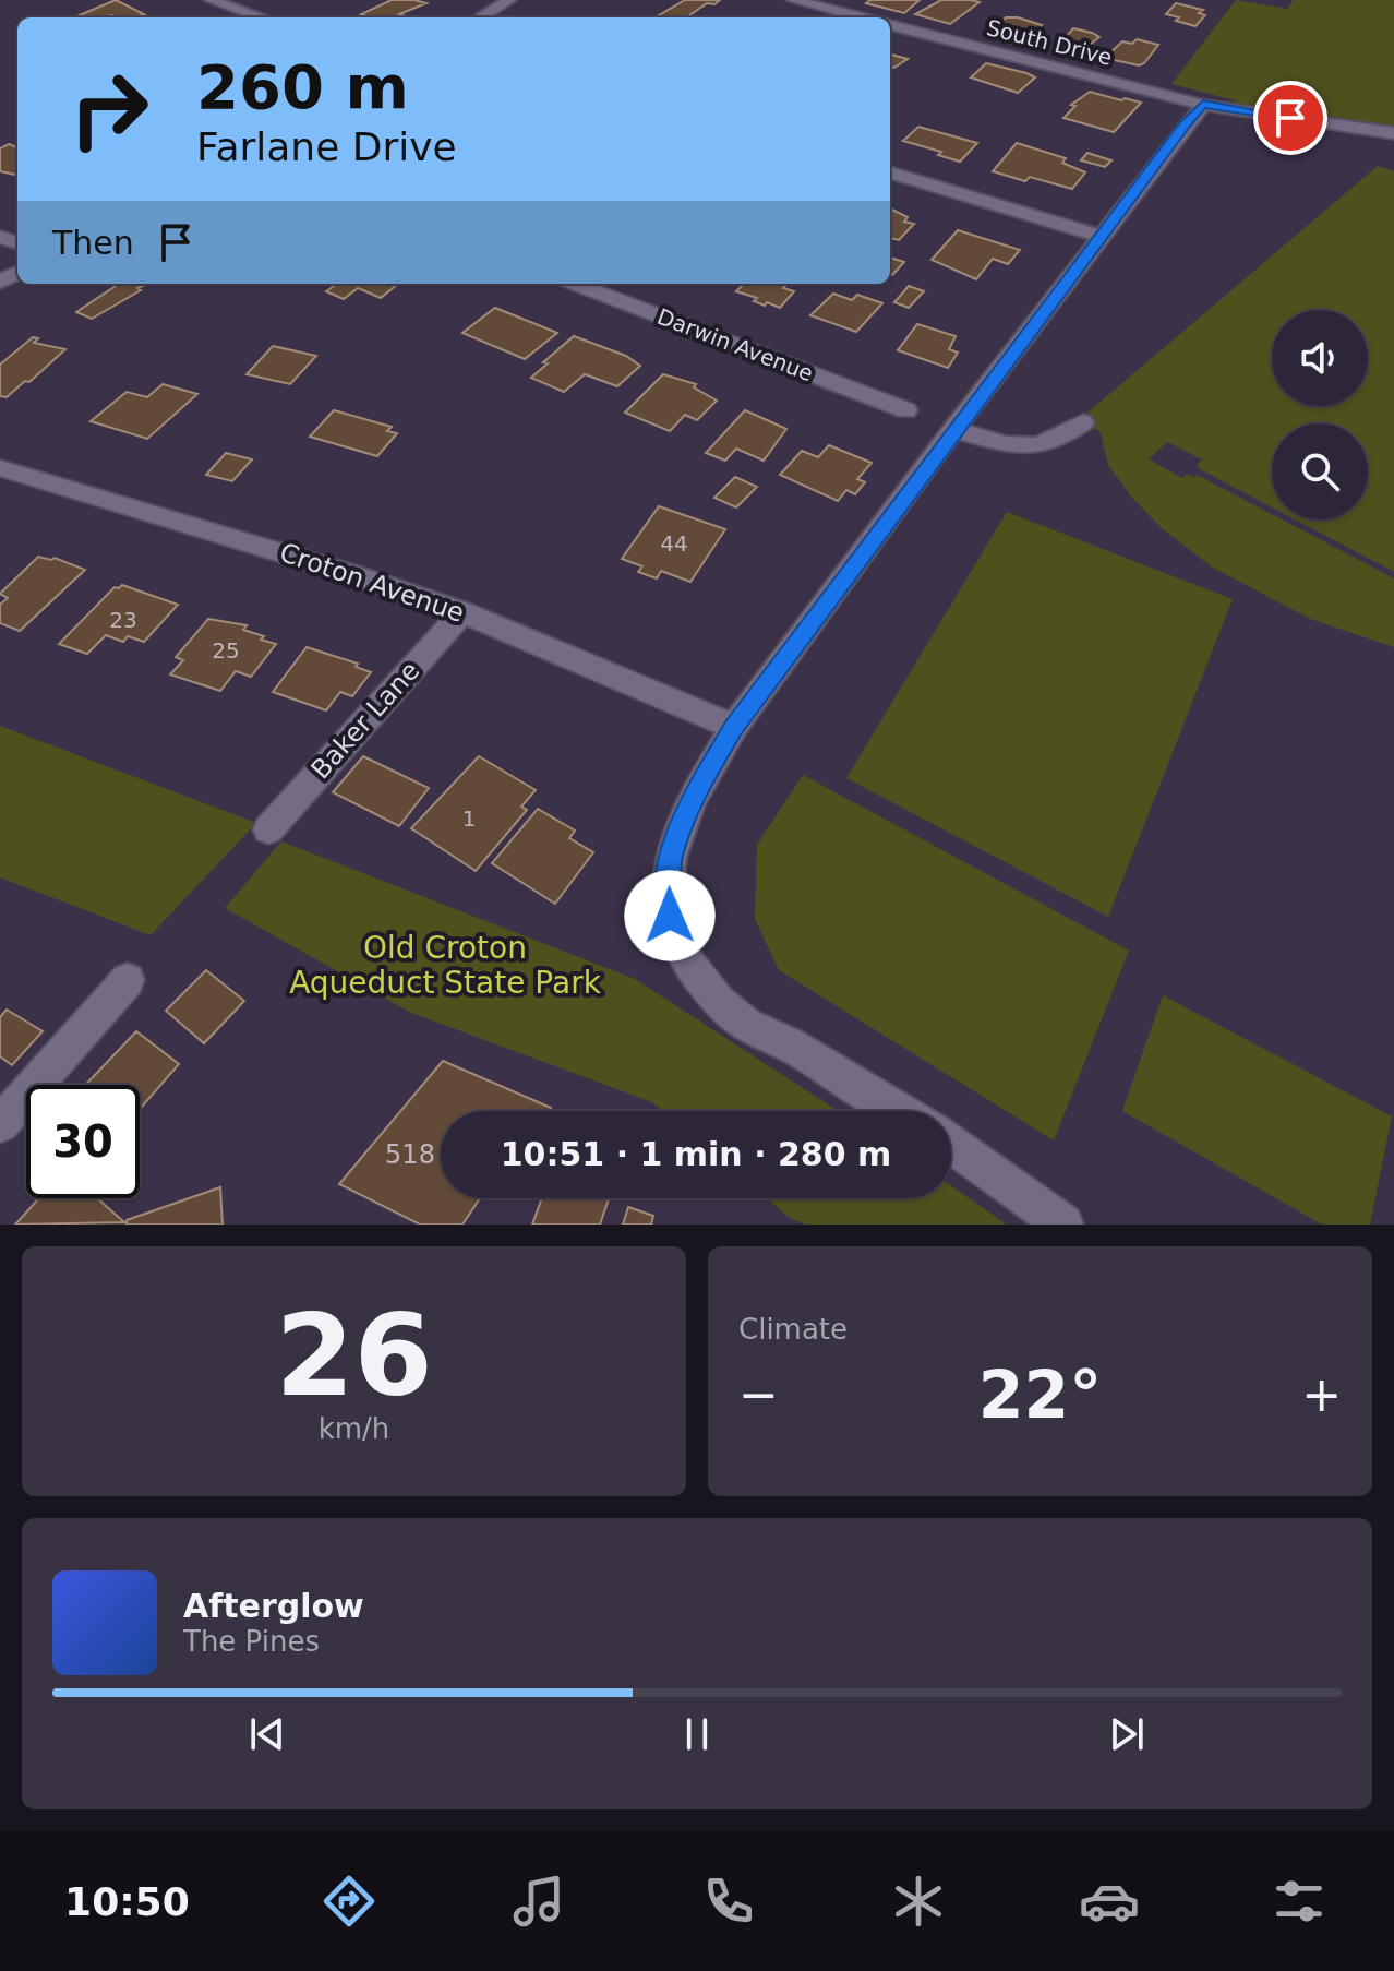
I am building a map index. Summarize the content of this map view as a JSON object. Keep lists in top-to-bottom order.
{
  "streets": {
    "street": [
      "South Drive",
      "Darwin Avenue",
      "Croton Avenue",
      "Baker Lane"
    ]
  },
  "crossings": [
    ["Croton Avenue", "Baker Lane"]
  ],
  "parks": ["Old Croton Aqueduct State Park"],
  "house_numbers": [
    "44",
    "23",
    "25",
    "1",
    "518"
  ],
  "page": {
    "turn": ["260 m", "Farlane Drive"],
    "then": "Then",
    "limit": "30",
    "trip": "10:51 · 1 min · 280 m",
    "tile": [
      ["26", "km/h"],
      "Climate"
    ],
    "heat": ["−", "22°", "+"],
    "song": ["Afterglow", "The Pines"],
    "tabs": "10:50"
  }
}
